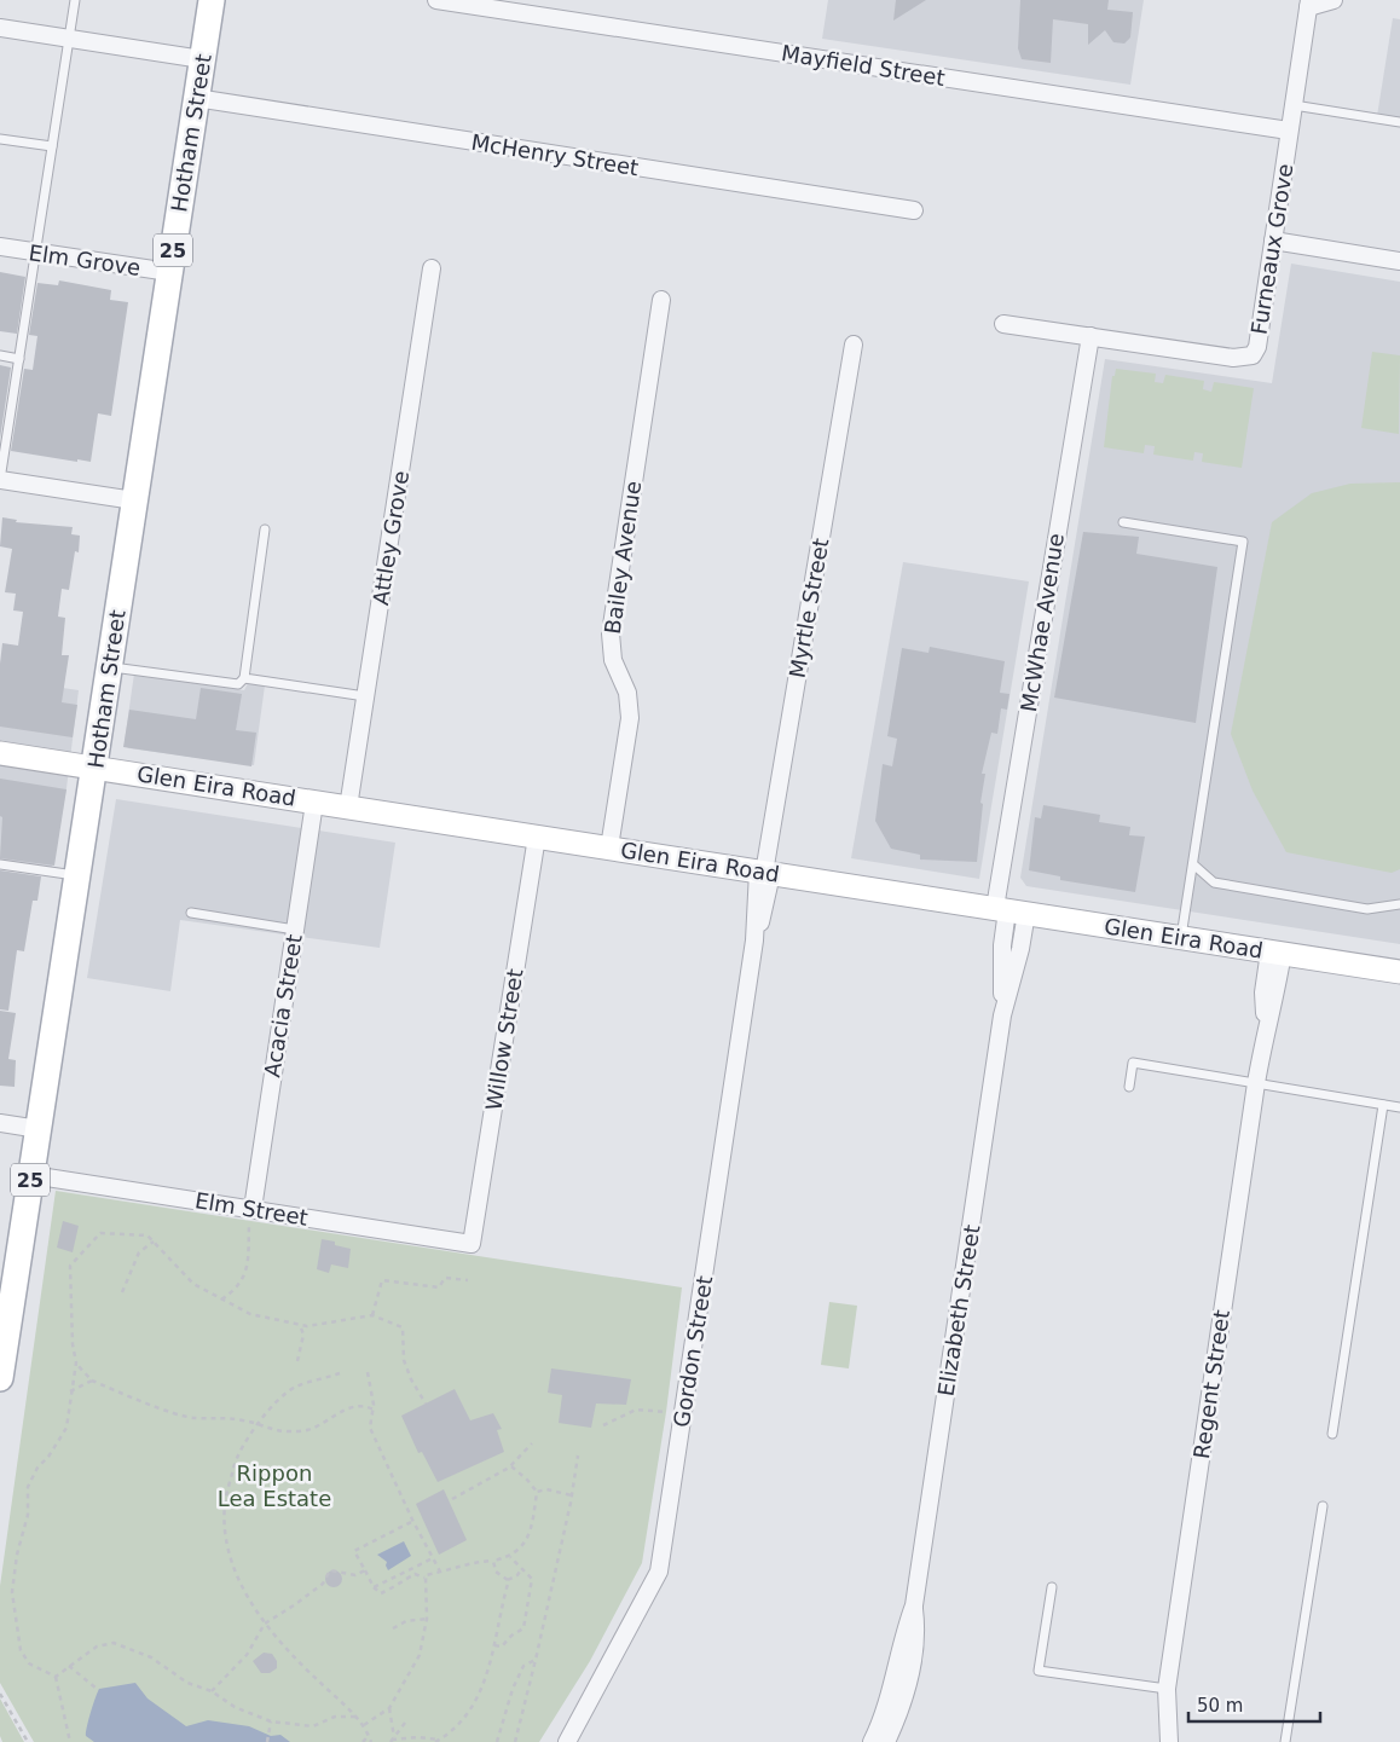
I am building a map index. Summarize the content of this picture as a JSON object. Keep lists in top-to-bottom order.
{
  "streets": {
    "main road": ["Hotham Street", "25", "Glen Eira Road"],
    "street": [
      "Mayfield Street",
      "McHenry Street",
      "Furneaux Grove",
      "Elm Grove",
      "Attley Grove",
      "Bailey Avenue",
      "Myrtle Street",
      "McWhae Avenue",
      "Acacia Street",
      "Willow Street",
      "Elm Street",
      "Elizabeth Street",
      "Gordon Street",
      "Regent Street"
    ]
  },
  "crossings": [
    ["Mayfield Street", "Furneaux Grove"],
    ["Hotham Street", "McHenry Street"],
    ["Hotham Street", "Elm Grove"],
    ["Hotham Street", "Glen Eira Road"],
    ["Hotham Street", "Elm Street"],
    ["Furneaux Grove", "McWhae Avenue"],
    ["Attley Grove", "Glen Eira Road"],
    ["Bailey Avenue", "Glen Eira Road"],
    ["Myrtle Street", "Glen Eira Road"],
    ["Myrtle Street", "Gordon Street"],
    ["McWhae Avenue", "Glen Eira Road"],
    ["McWhae Avenue", "Elizabeth Street"],
    ["Glen Eira Road", "Acacia Street"],
    ["Glen Eira Road", "Willow Street"],
    ["Glen Eira Road", "Elizabeth Street"],
    ["Glen Eira Road", "Gordon Street"],
    ["Glen Eira Road", "Regent Street"],
    ["Acacia Street", "Elm Street"],
    ["Willow Street", "Elm Street"]
  ],
  "parks": ["Rippon Lea Estate"],
  "scale_bar": "50 m"
}
